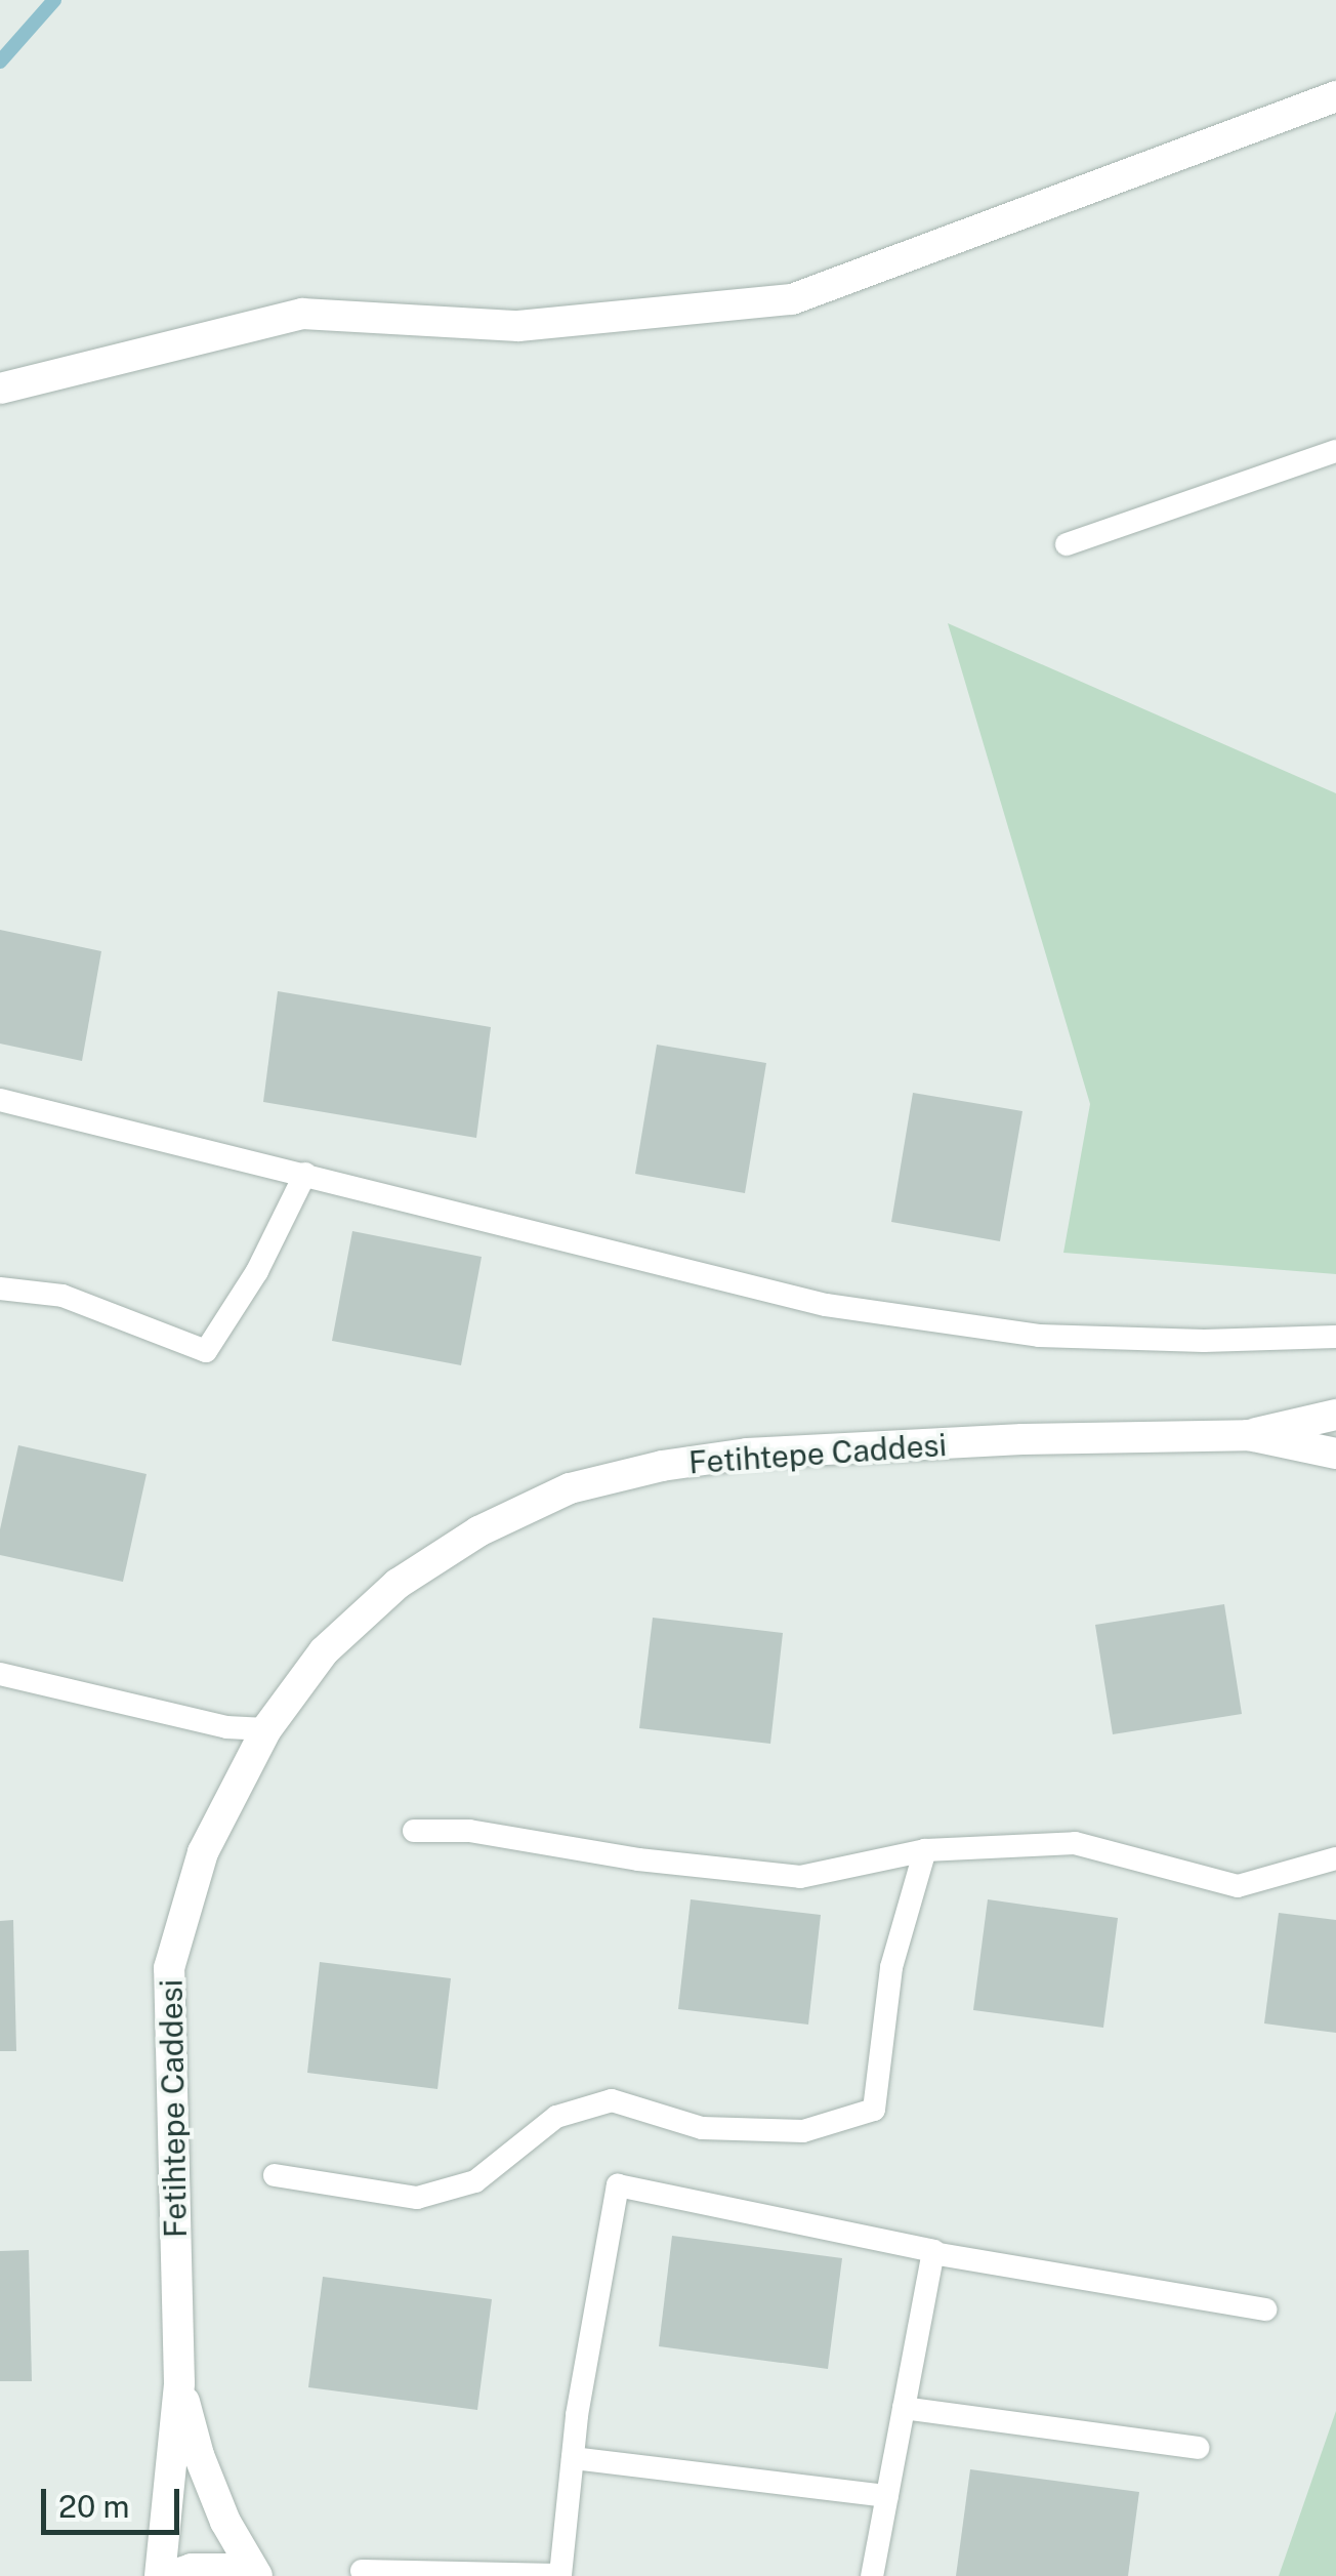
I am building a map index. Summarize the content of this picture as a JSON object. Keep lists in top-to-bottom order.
{
  "streets": {
    "street": ["Fetihtepe Caddesi"]
  },
  "scale_bar": "20 m"
}
